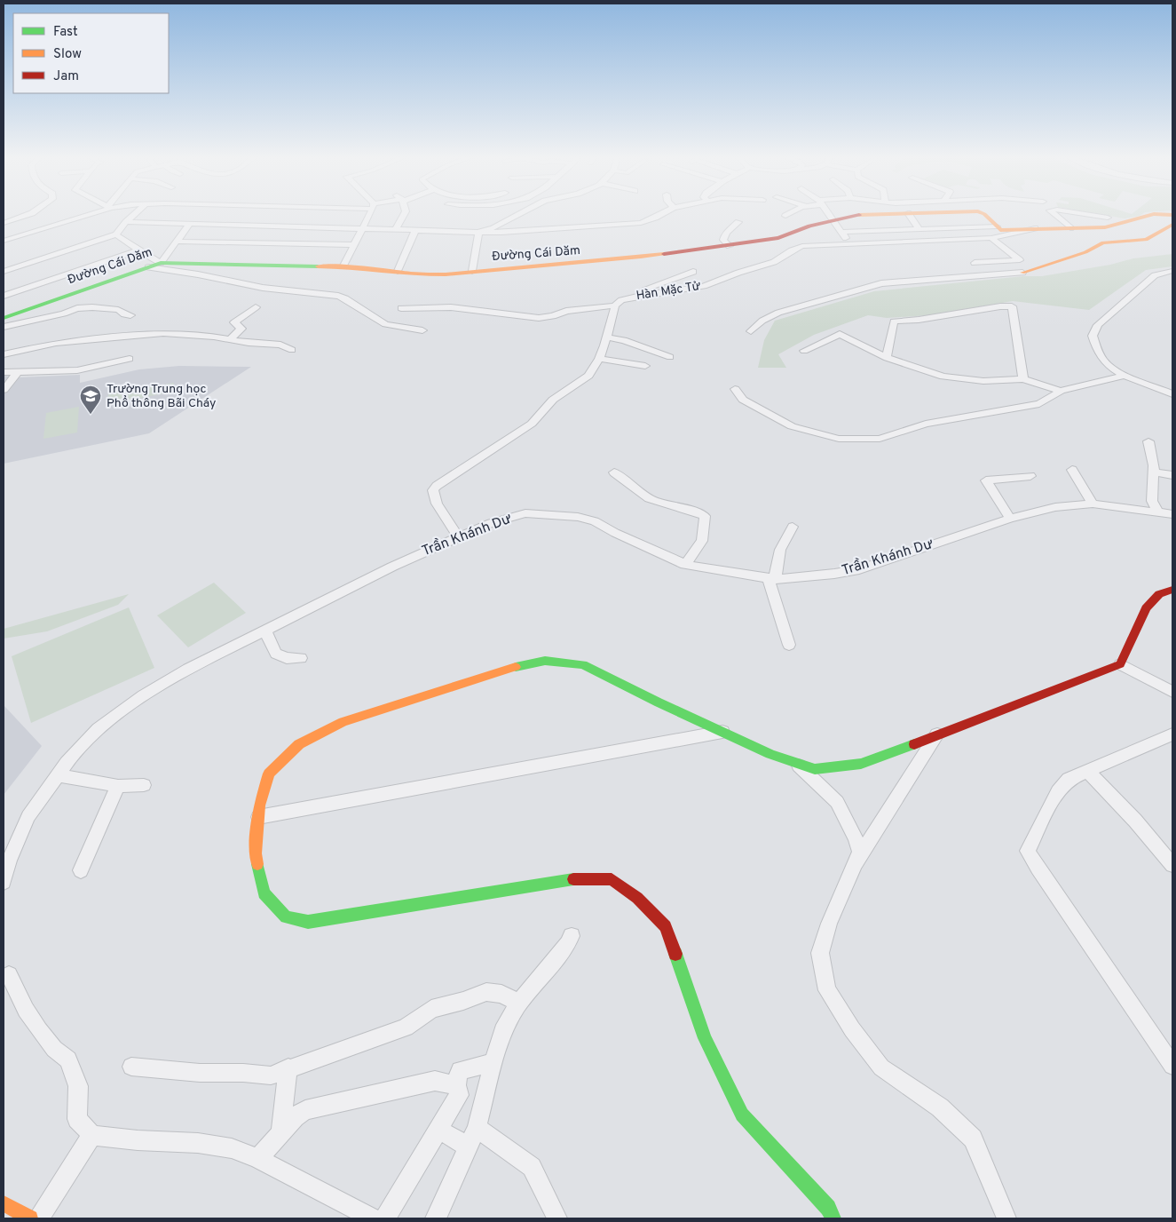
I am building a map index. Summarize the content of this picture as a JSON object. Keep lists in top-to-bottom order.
{
  "streets": {
    "street": ["Đường Cái Dăm", "Hàn Mặc Tử", "Trần Khánh Dư"]
  },
  "places": {
    "school or university": ["Trường Trung học Phổ thông Bãi Cháy"]
  },
  "legend": ["Fast", "Slow", "Jam"]
}
